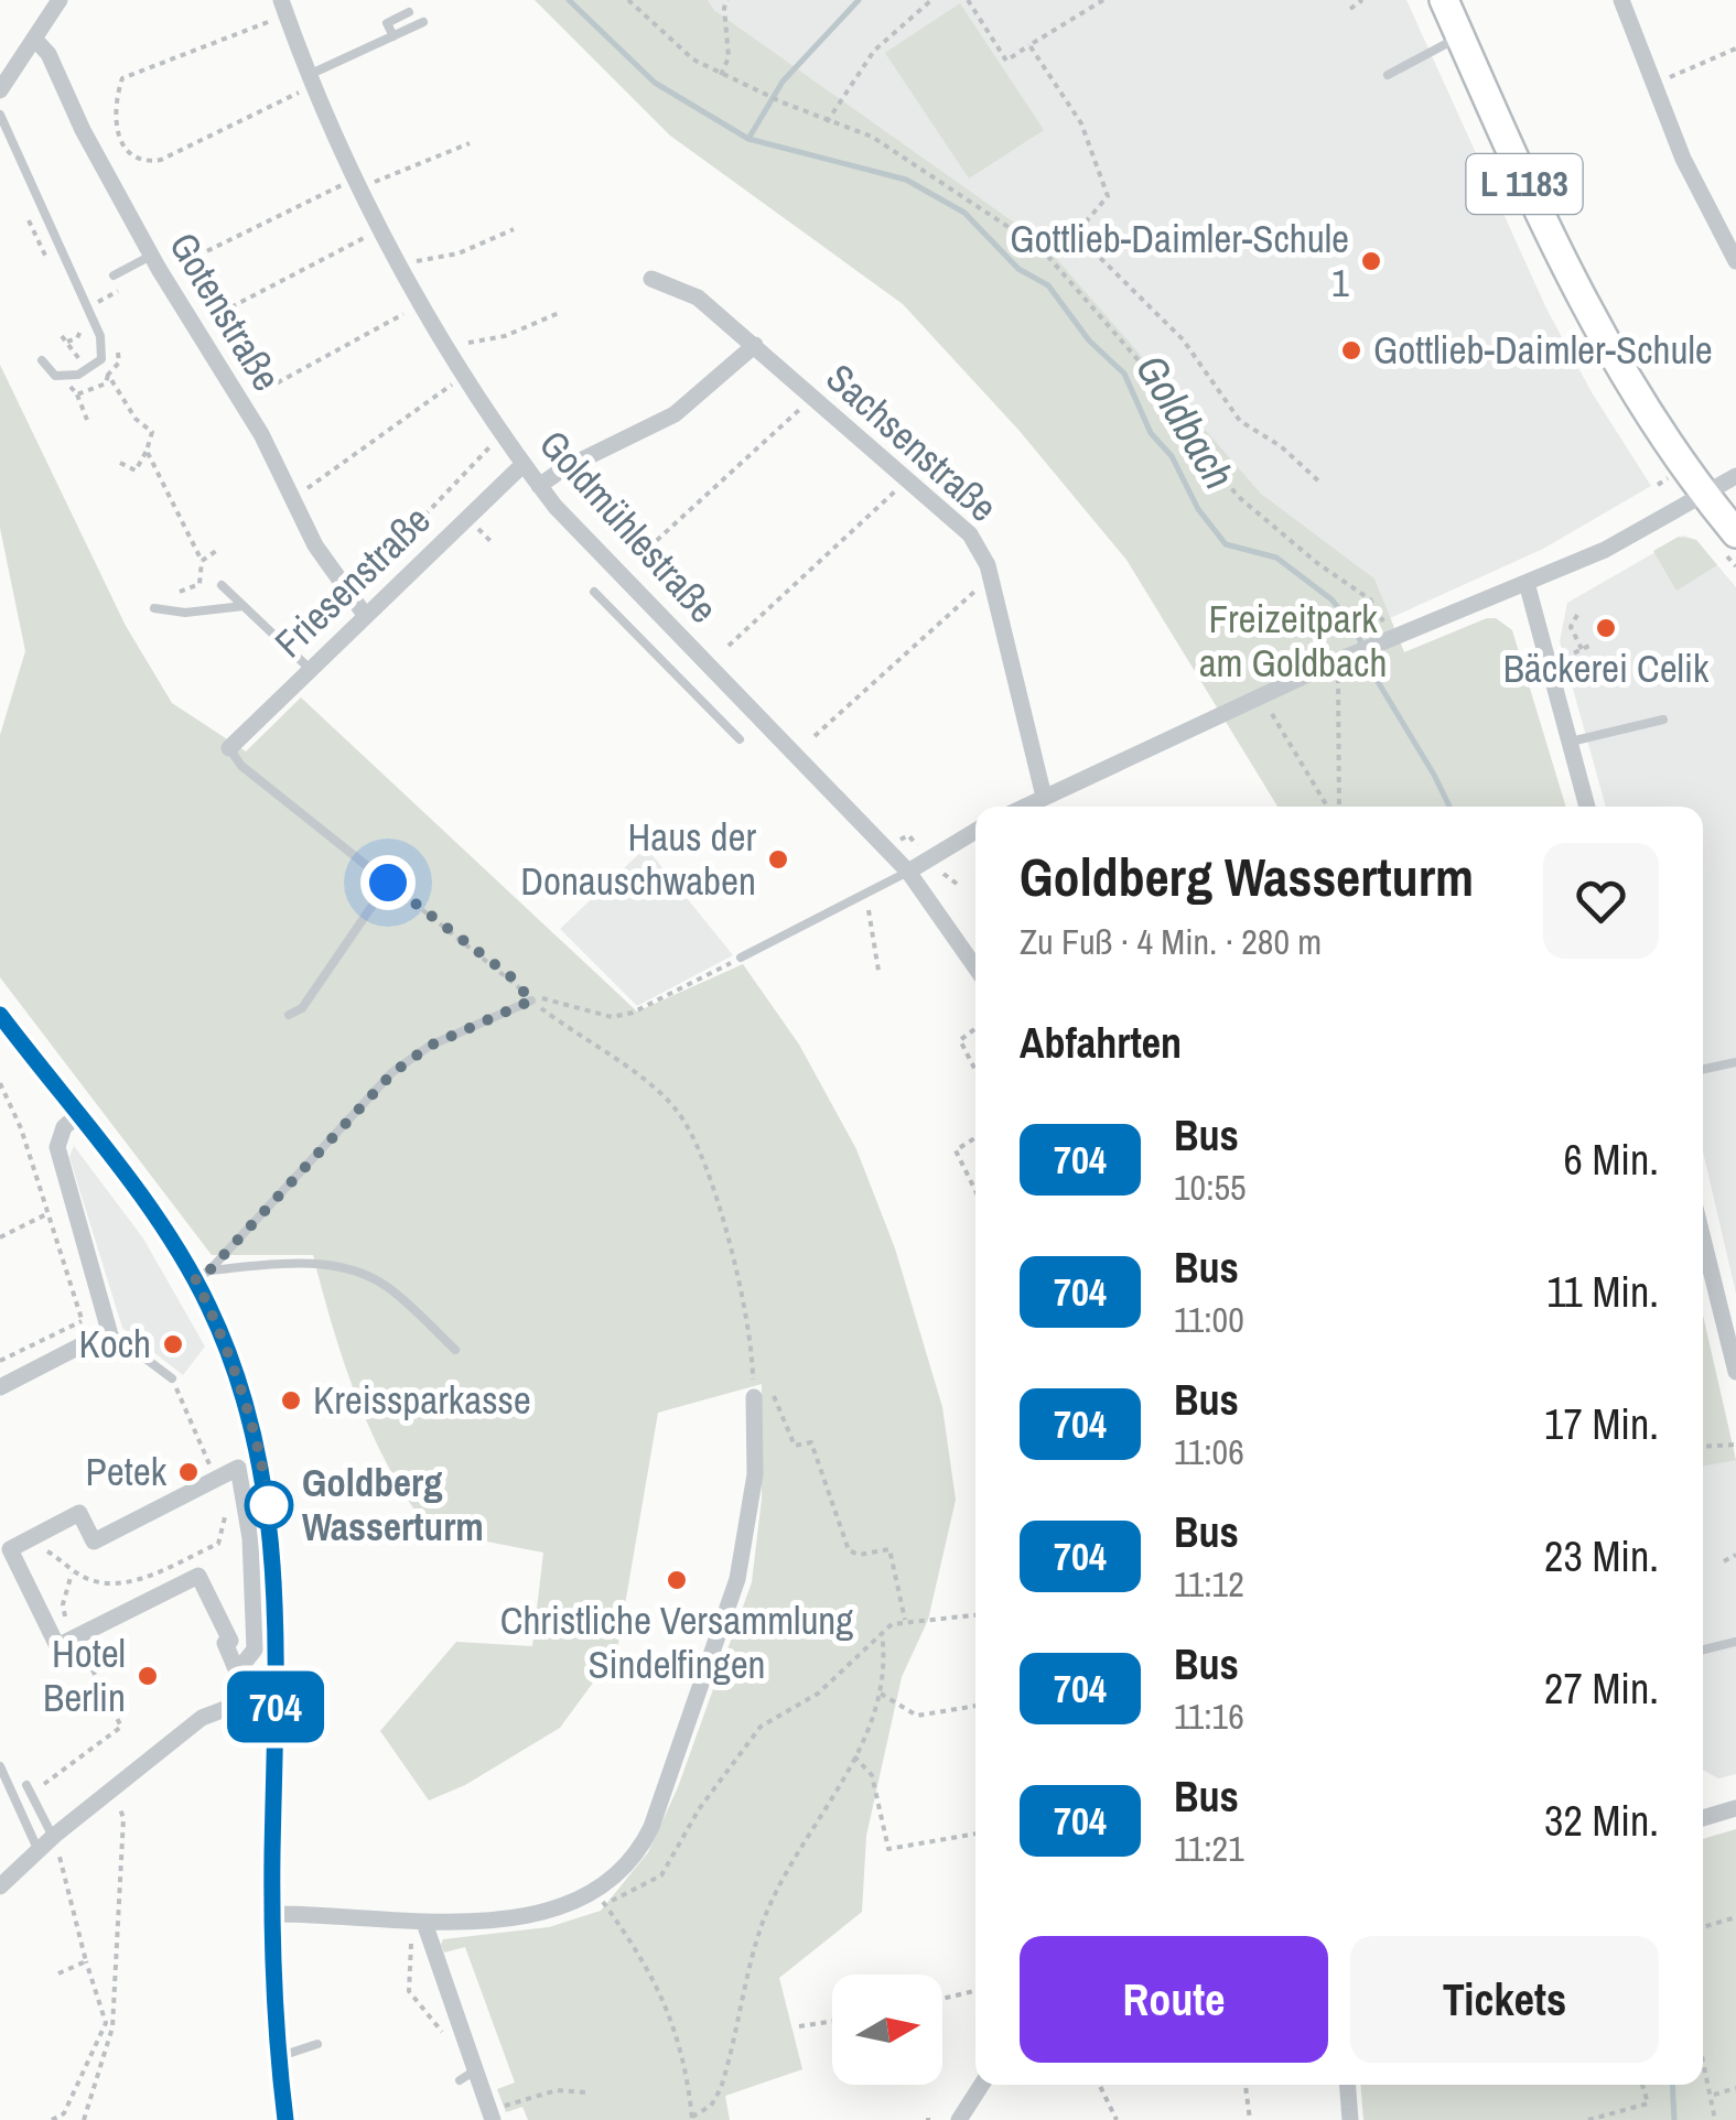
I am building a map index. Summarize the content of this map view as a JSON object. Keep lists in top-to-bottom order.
{
  "streets": {
    "main road": ["L 1183"],
    "street": [
      "Gotenstraße",
      "Sachsenstraße",
      "Goldmühlestraße",
      "Friesenstraße"
    ]
  },
  "crossings": [
    ["Gotenstraße", "Friesenstraße"],
    ["Goldmühlestraße", "Friesenstraße"]
  ],
  "water": ["Goldbach"],
  "parks": ["Freizeitpark am Goldbach"],
  "places": [
    "Gottlieb-Daimler-Schule 1",
    "Gottlieb-Daimler-Schule",
    "Bäckerei Celik",
    "Haus der Donauschwaben",
    "Koch",
    "Kreissparkasse",
    "Petek",
    "Goldberg Wasserturm",
    "Christliche Versammlung Sindelfingen",
    "Hotel Berlin"
  ],
  "lines": ["bus line 704"],
  "north": "right",
  "page": {
    "on_map": "704",
    "heading": [
      ["Goldberg Wasserturm", "Zu Fuß · 4 Min. · 280 m"],
      "Abfahrten"
    ],
    "list": [
      {
        "mark": "704",
        "name": "Bus",
        "note": "10:55",
        "value": "6 Min."
      },
      {
        "mark": "704",
        "name": "Bus",
        "note": "11:00",
        "value": "11 Min."
      },
      {
        "mark": "704",
        "name": "Bus",
        "note": "11:06",
        "value": "17 Min."
      },
      {
        "mark": "704",
        "name": "Bus",
        "note": "11:12",
        "value": "23 Min."
      },
      {
        "mark": "704",
        "name": "Bus",
        "note": "11:16",
        "value": "27 Min."
      },
      {
        "mark": "704",
        "name": "Bus",
        "note": "11:21",
        "value": "32 Min."
      }
    ],
    "buttons": ["Route", "Tickets"]
  }
}
